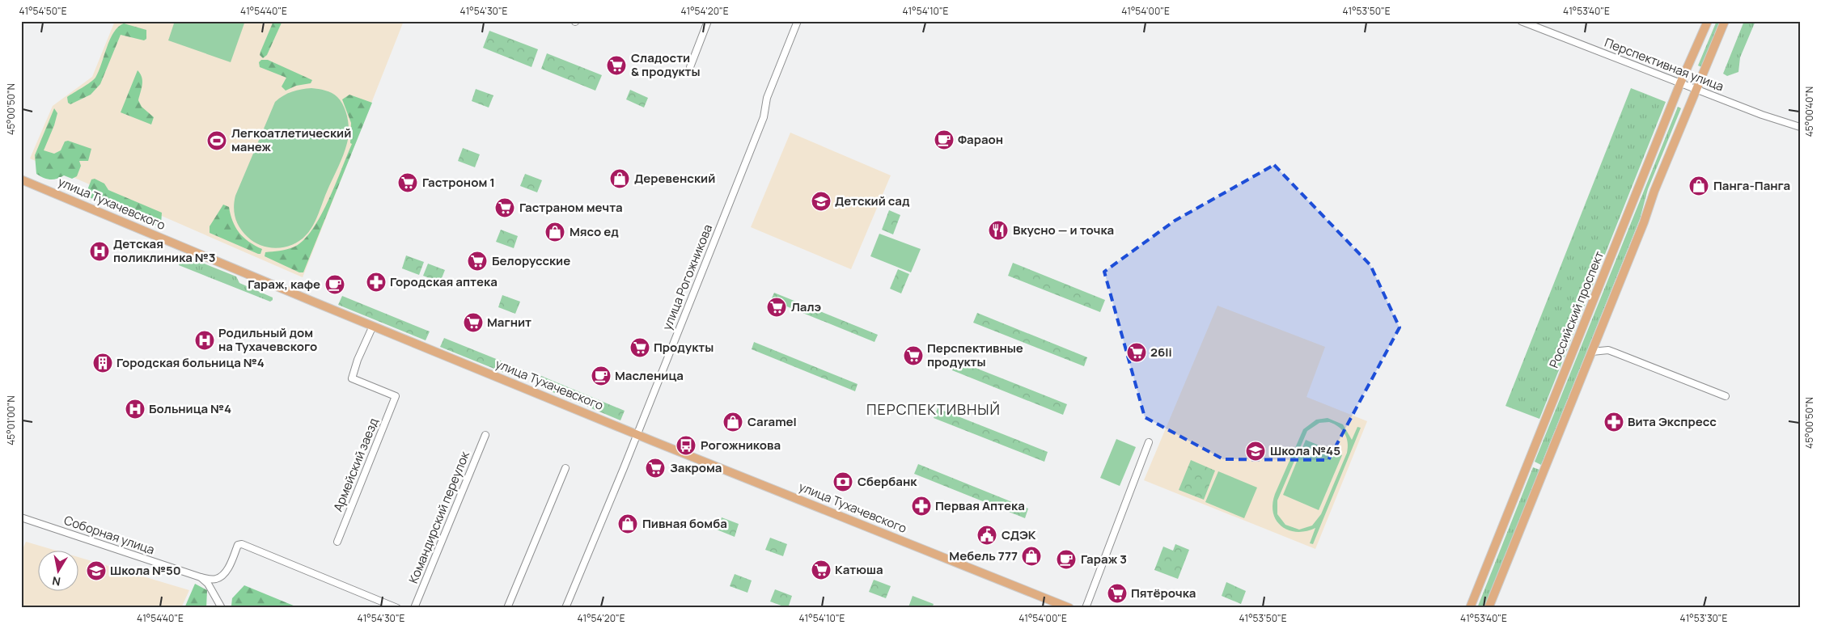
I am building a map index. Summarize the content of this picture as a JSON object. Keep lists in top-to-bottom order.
{
  "streets": {
    "main road": ["улица Тухачевского", "Российский проспект"],
    "street": [
      "Перспективная улица",
      "улица Рогожникова",
      "Армейский заезд",
      "Командирский переулок",
      "Соборная улица"
    ]
  },
  "crossings": [
    ["Перспективная улица", "Российский проспект"],
    ["улица Тухачевского", "улица Рогожникова"],
    ["улица Тухачевского", "Армейский заезд"]
  ],
  "districts": ["ПЕРСПЕКТИВНЫЙ"],
  "places": {
    "supermarket": [
      "Сладости & продукты",
      "Гастроном 1",
      "Гастраном мечта",
      "Белорусские",
      "Лалэ",
      "Магнит",
      "Продукты",
      "26li",
      "Перспективные продукты",
      "Закрома",
      "Катюша",
      "Пятёрочка"
    ],
    "cafe": [
      "Фараон",
      "Гараж, кафе",
      "Масленица",
      "Гараж 3"
    ],
    "sports": ["Легкоатлетический манеж"],
    "shop": [
      "Деревенский",
      "Панга-Панга",
      "Мясо ед",
      "Caramel",
      "Пивная бомба",
      "Мебель 777"
    ],
    "school or university": ["Детский сад", "Школа №45", "Школа №50"],
    "restaurant": ["Вкусно — и точка"],
    "hospital": ["Детская поликлиника №3", "Родильный дом на Тухачевского", "Больница №4"],
    "pharmacy": ["Городская аптека", "Вита Экспресс", "Первая Аптека"],
    "building": ["Городская больница №4"],
    "bus stop": ["Рогожникова"],
    "bank": ["Сбербанк"],
    "public building": ["СДЭК"]
  },
  "north": "bottom",
  "coordinates": [
    "41°54'50\"E",
    "41°54'40\"E",
    "41°54'30\"E",
    "41°54'20\"E",
    "41°54'10\"E",
    "41°54'00\"E",
    "41°53'50\"E",
    "41°53'40\"E",
    "45°00'50\"N",
    "45°00'40\"N",
    "45°01'00\"N",
    "41°53'30\"E"
  ]
}
